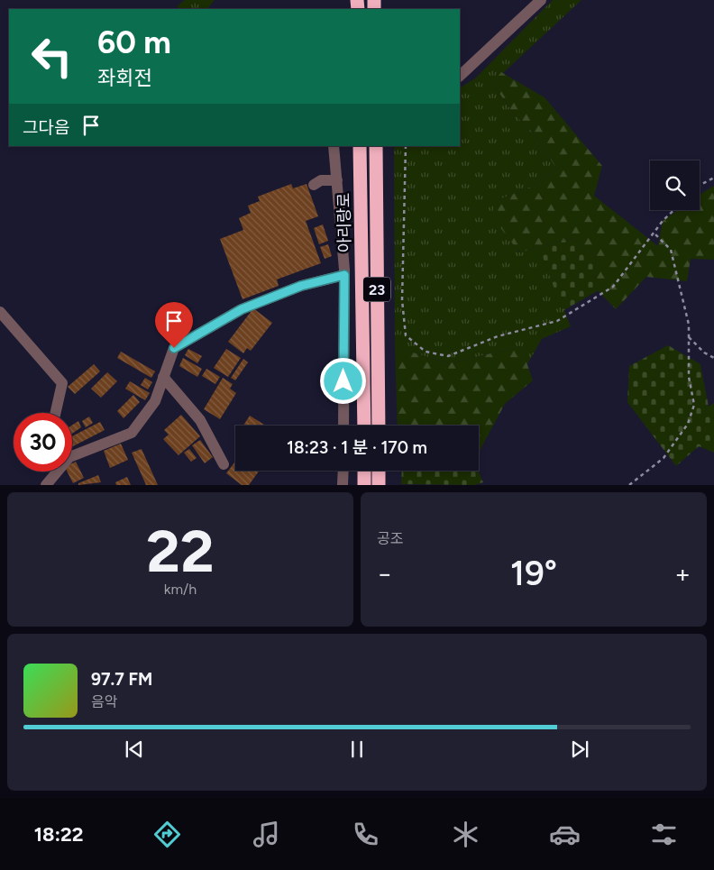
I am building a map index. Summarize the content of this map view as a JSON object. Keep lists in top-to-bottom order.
{
  "streets": {
    "highway": ["아리랑로", "23"]
  },
  "page": {
    "turn": ["60 m", "좌회전"],
    "then": "그다음",
    "limit": "30",
    "trip": "18:23 · 1 분 · 170 m",
    "tile": [
      ["22", "km/h"],
      "공조"
    ],
    "heat": ["−", "19°", "+"],
    "song": ["97.7 FM", "음악"],
    "tabs": "18:22"
  }
}
